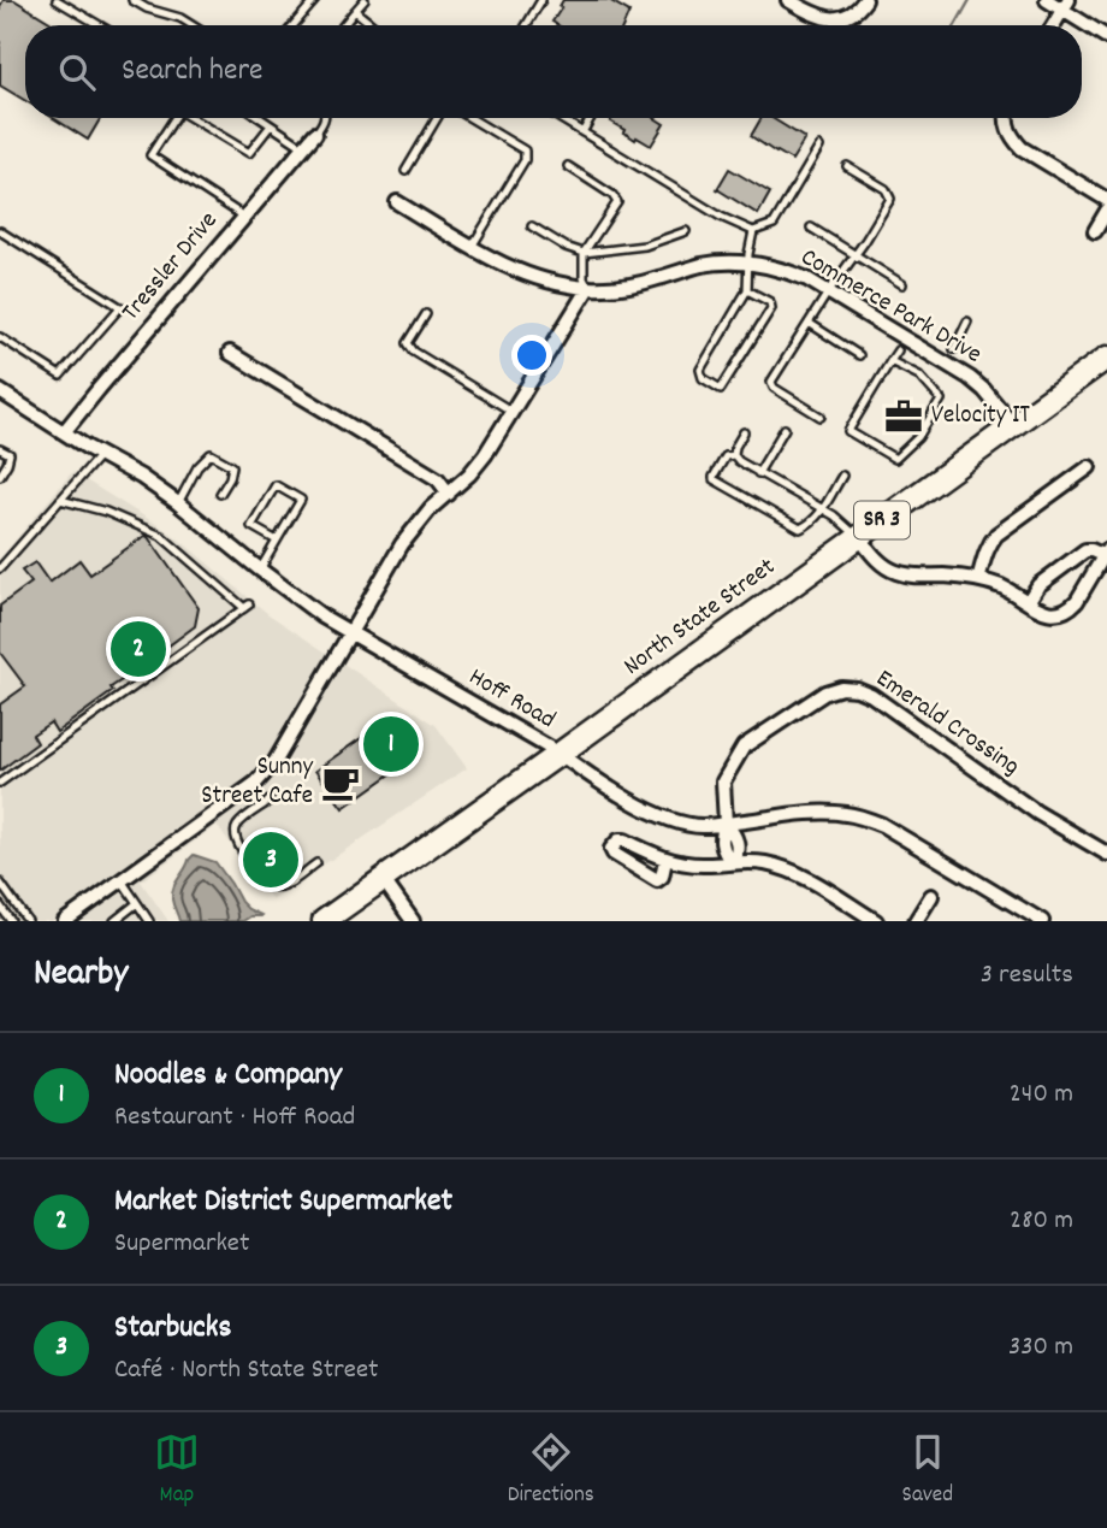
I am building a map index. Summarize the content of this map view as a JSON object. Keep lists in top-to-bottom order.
{
  "streets": {
    "main road": ["SR 3", "North State Street"],
    "street": [
      "Tressler Drive",
      "Commerce Park Drive",
      "Hoff Road",
      "Emerald Crossing"
    ]
  },
  "crossings": [
    ["Tressler Drive", "Hoff Road"],
    ["Commerce Park Drive", "North State Street"],
    ["North State Street", "Hoff Road"],
    ["Hoff Road", "Emerald Crossing"]
  ],
  "places": {
    "office": ["Velocity IT"],
    "cafe": ["Sunny Street Cafe"]
  },
  "page": {
    "search": "Search here",
    "pins": ["2", "1", "3"],
    "heading": ["Nearby", "3 results"],
    "list": [
      {
        "mark": "1",
        "name": "Noodles & Company",
        "note": "Restaurant · Hoff Road",
        "value": "240 m"
      },
      {
        "mark": "2",
        "name": "Market District Supermarket",
        "note": "Supermarket",
        "value": "280 m"
      },
      {
        "mark": "3",
        "name": "Starbucks",
        "note": "Café · North State Street",
        "value": "330 m"
      }
    ],
    "nav": ["Map", "Directions", "Saved"]
  }
}
